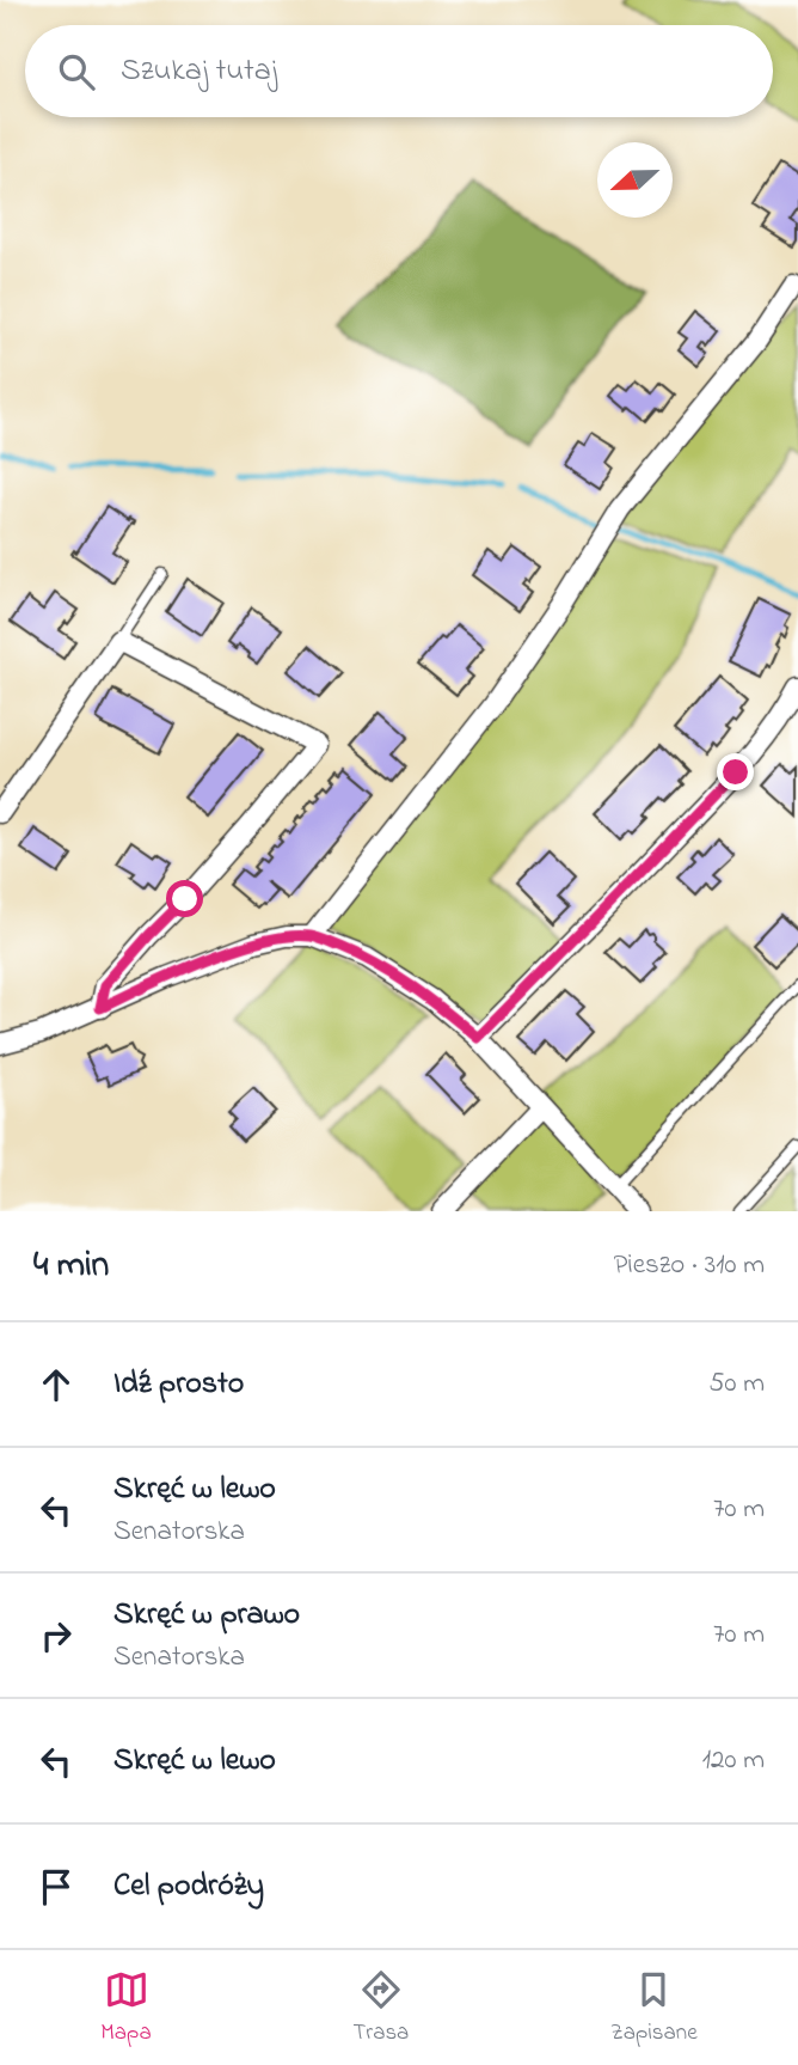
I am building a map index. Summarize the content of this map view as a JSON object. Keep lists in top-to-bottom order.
{
  "north": "left",
  "page": {
    "search": "Szukaj tutaj",
    "heading": ["4 min", "Pieszo · 310 m"],
    "list": [
      ["Idź prosto", "50 m"],
      ["Skręć w lewo", "Senatorska", "70 m"],
      ["Skręć w prawo", "Senatorska", "70 m"],
      ["Skręć w lewo", "120 m"],
      "Cel podróży"
    ],
    "nav": ["Mapa", "Trasa", "Zapisane"]
  }
}
